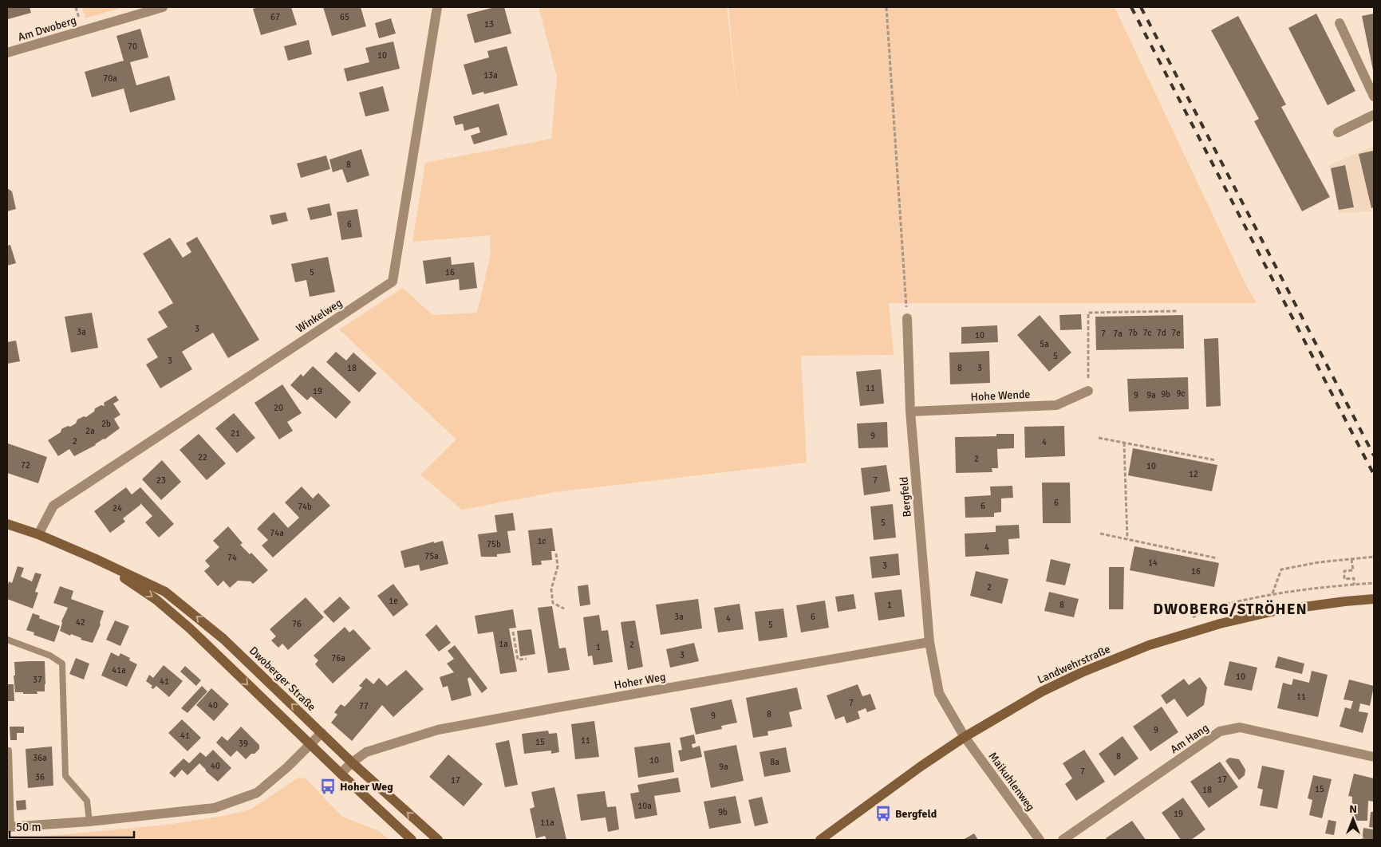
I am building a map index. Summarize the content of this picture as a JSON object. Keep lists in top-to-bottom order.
{
  "streets": {
    "street": [
      "Am Dwoberg",
      "Winkelweg",
      "Hohe Wende",
      "Bergfeld",
      "Landwehrstraße",
      "Dwoberger Straße",
      "Hoher Weg",
      "Am Hang",
      "Maikuhlenweg"
    ]
  },
  "crossings": [
    ["Winkelweg", "Dwoberger Straße"],
    ["Hohe Wende", "Bergfeld"],
    ["Bergfeld", "Landwehrstraße"],
    ["Bergfeld", "Hoher Weg"],
    ["Bergfeld", "Maikuhlenweg"],
    ["Landwehrstraße", "Maikuhlenweg"],
    ["Dwoberger Straße", "Hoher Weg"]
  ],
  "districts": ["DWOBERG/STRÖHEN"],
  "places": {
    "bus stop": ["Hoher Weg", "Bergfeld"]
  },
  "house_numbers": [
    "67",
    "65",
    "13",
    "70",
    "10",
    "13a",
    "70a",
    "8",
    "6",
    "5",
    "16",
    "3",
    "3a",
    "7b",
    "7c",
    "7d",
    "7e",
    "7",
    "7a",
    "10",
    "5a",
    "5",
    "3",
    "18",
    "8",
    "3",
    "11",
    "19",
    "9c",
    "9b",
    "9",
    "9a",
    "20",
    "2b",
    "2a",
    "21",
    "9",
    "2",
    "4",
    "22",
    "2",
    "72",
    "10",
    "12",
    "23",
    "7",
    "6",
    "6",
    "74b",
    "24",
    "5",
    "74a",
    "1c",
    "75b",
    "4",
    "75a",
    "74",
    "14",
    "3",
    "16",
    "2",
    "1e",
    "1",
    "8",
    "3a",
    "6",
    "4",
    "42",
    "76",
    "5",
    "1a",
    "2",
    "1",
    "3",
    "76a",
    "41a",
    "10",
    "37",
    "41",
    "11",
    "7",
    "40",
    "77",
    "8",
    "9",
    "9",
    "41",
    "11",
    "15",
    "39",
    "8",
    "36a",
    "10",
    "8a",
    "40",
    "9a",
    "7",
    "36",
    "17",
    "17",
    "15",
    "18",
    "10a",
    "9b",
    "19",
    "11a"
  ],
  "scale_bar": "50 m",
  "north": "top"
}
